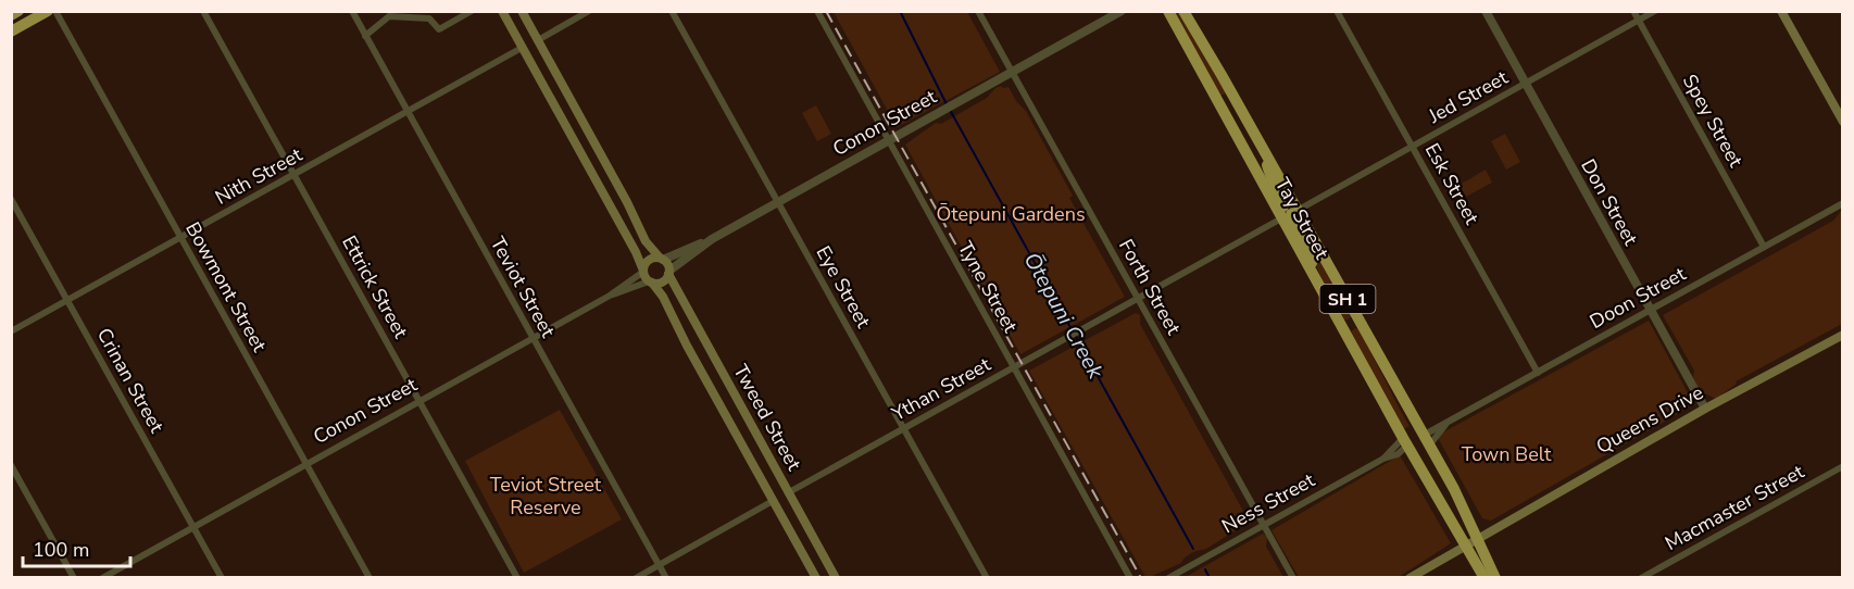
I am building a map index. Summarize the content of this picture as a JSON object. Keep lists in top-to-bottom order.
{
  "streets": {
    "highway": ["Tay Street", "SH 1"],
    "main road": ["Conon Street", "Tweed Street", "Queens Drive"],
    "street": [
      "Jed Street",
      "Spey Street",
      "Nith Street",
      "Esk Street",
      "Don Street",
      "Bowmont Street",
      "Ettrick Street",
      "Teviot Street",
      "Eye Street",
      "Tyne Street",
      "Forth Street",
      "Doon Street",
      "Crinan Street",
      "Ythan Street",
      "Ness Street",
      "Macmaster Street"
    ]
  },
  "crossings": [
    ["Jed Street", "Spey Street"],
    ["Jed Street", "Esk Street"],
    ["Jed Street", "Don Street"],
    ["Jed Street", "Tay Street"],
    ["Jed Street", "Ythan Street"],
    ["Spey Street", "Doon Street"],
    ["Conon Street", "Bowmont Street"],
    ["Conon Street", "Ettrick Street"],
    ["Conon Street", "Teviot Street"],
    ["Conon Street", "Eye Street"],
    ["Conon Street", "Tyne Street"],
    ["Conon Street", "Forth Street"],
    ["Conon Street", "Crinan Street"],
    ["Conon Street", "Tweed Street"],
    ["Nith Street", "Bowmont Street"],
    ["Nith Street", "Ettrick Street"],
    ["Nith Street", "Teviot Street"],
    ["Nith Street", "Crinan Street"],
    ["Esk Street", "Doon Street"],
    ["Don Street", "Doon Street"],
    ["Don Street", "Queens Drive"],
    ["Tay Street", "Doon Street"],
    ["Tay Street", "Ythan Street"],
    ["Tay Street", "Queens Drive"],
    ["Tay Street", "Ness Street"],
    ["Eye Street", "Ythan Street"],
    ["Tyne Street", "Ythan Street"],
    ["Forth Street", "Ythan Street"],
    ["Forth Street", "Ness Street"],
    ["Ythan Street", "Tweed Street"]
  ],
  "water": ["Ōtepuni Creek"],
  "parks": ["Ōtepuni Gardens", "Town Belt", "Teviot Street Reserve"],
  "scale_bar": "100 m"
}
